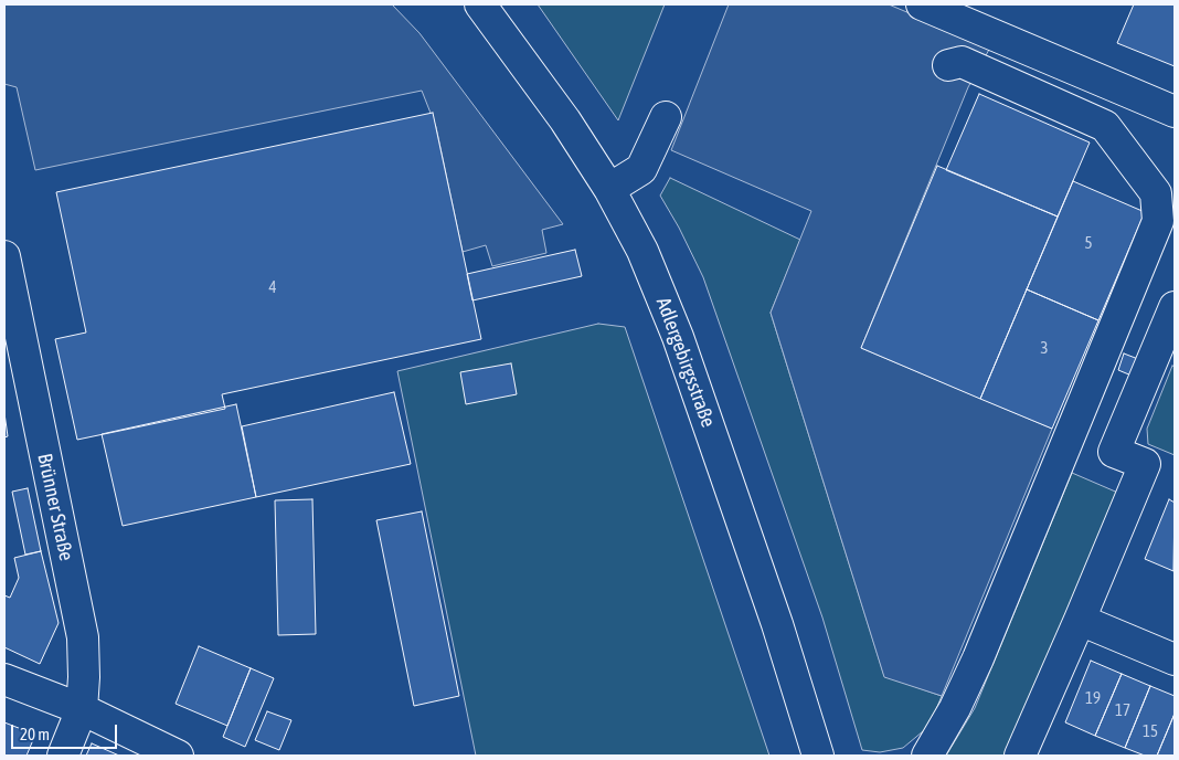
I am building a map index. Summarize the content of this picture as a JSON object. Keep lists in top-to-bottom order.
{
  "streets": {
    "street": ["Adlergebirgsstraße", "Brünner Straße"]
  },
  "house_numbers": [
    "5",
    "4",
    "3",
    "19",
    "17",
    "15"
  ],
  "scale_bar": "20 m"
}
